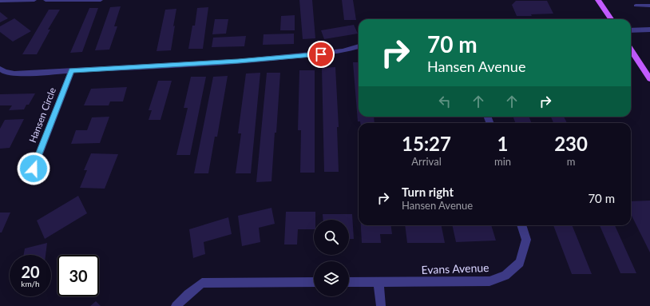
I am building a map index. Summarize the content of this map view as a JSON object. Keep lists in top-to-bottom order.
{
  "streets": {
    "street": ["Hansen Circle", "Evans Avenue"]
  },
  "page": {
    "turn": ["70 m", "Hansen Avenue"],
    "eta": [
      "15:27",
      "Arrival",
      "1",
      "min",
      "230",
      "m"
    ],
    "list": [
      {
        "name": "Turn right",
        "note": "Hansen Avenue",
        "value": "70 m"
      }
    ],
    "speed": "20 km/h",
    "limit": "30"
  }
}
